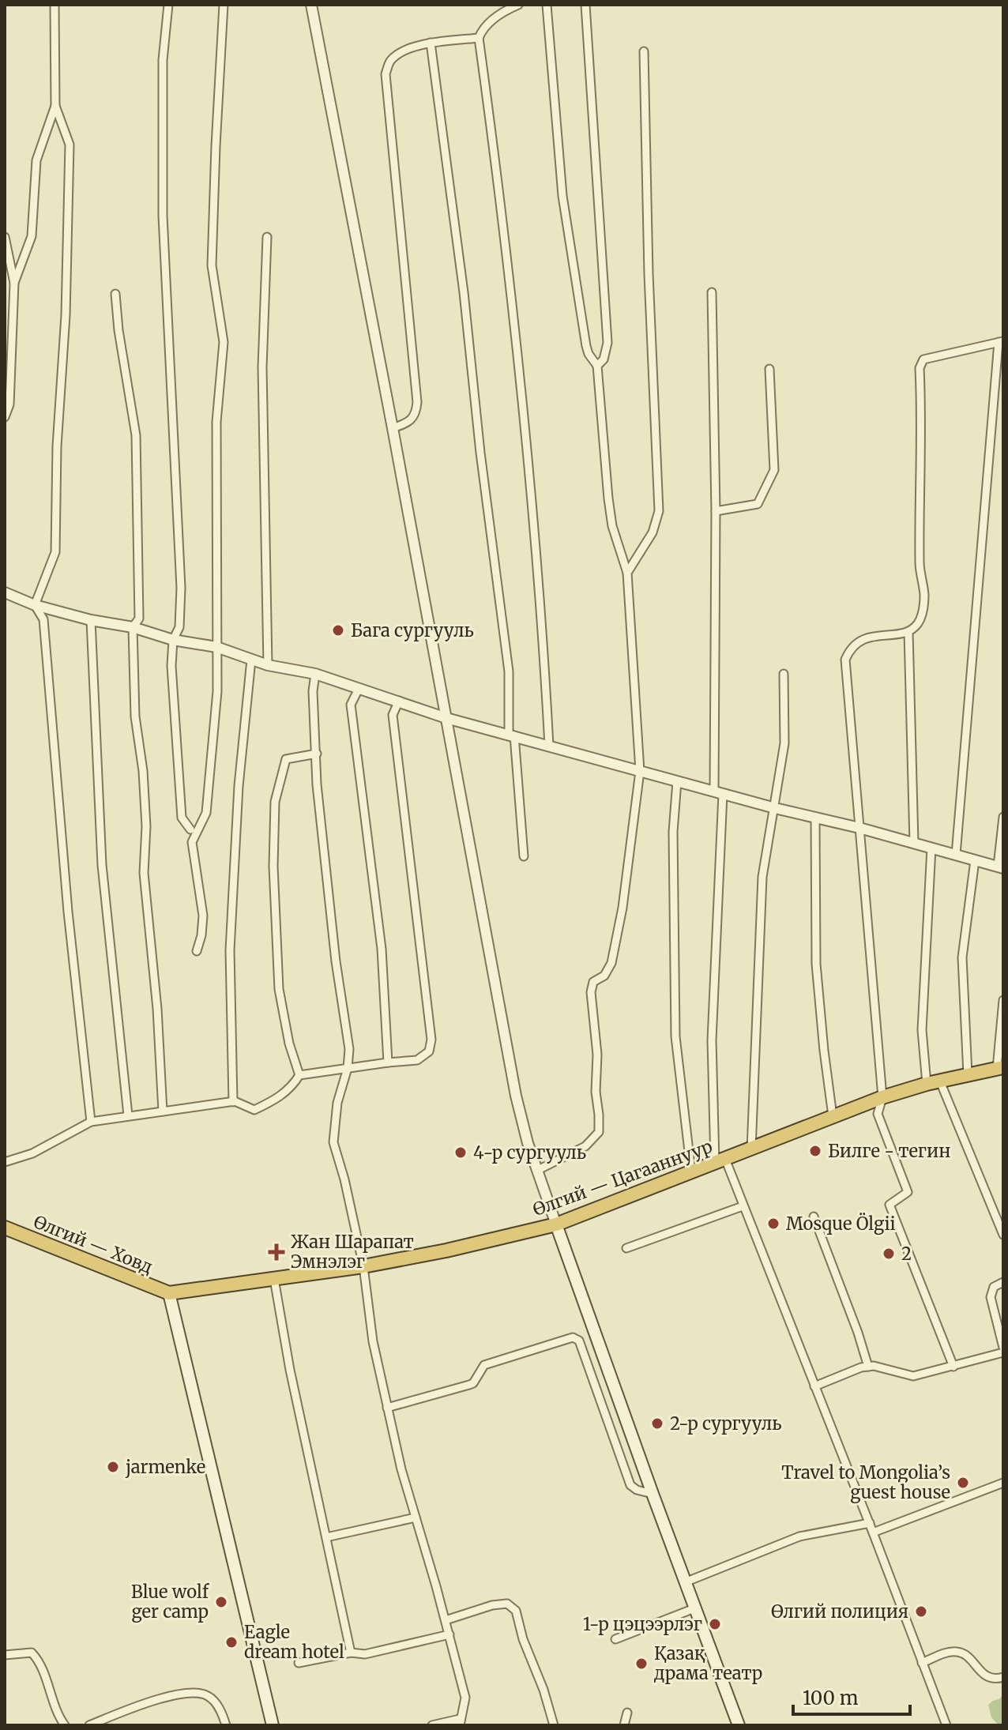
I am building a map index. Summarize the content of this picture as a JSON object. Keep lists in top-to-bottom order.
{
  "streets": {
    "highway": ["Өлгий — Цагааннуур", "Өлгий — Ховд"]
  },
  "crossings": [
    ["Өлгий — Цагааннуур", "Өлгий — Ховд"]
  ],
  "places": {
    "other": [
      "Бага сургууль",
      "Билге - тегин",
      "4-р сургууль",
      "Mosque Ölgii",
      "2",
      "2-р сургууль",
      "jarmenke",
      "Travel to Mongolia’s guest house",
      "Blue wolf ger camp",
      "Өлгий полиция",
      "1-р цэцээрлэг",
      "Eagle dream hotel",
      "Қазақ драма театр"
    ],
    "health": ["Жан Шарапат Эмнэлэг"]
  },
  "scale_bar": "100 m"
}
